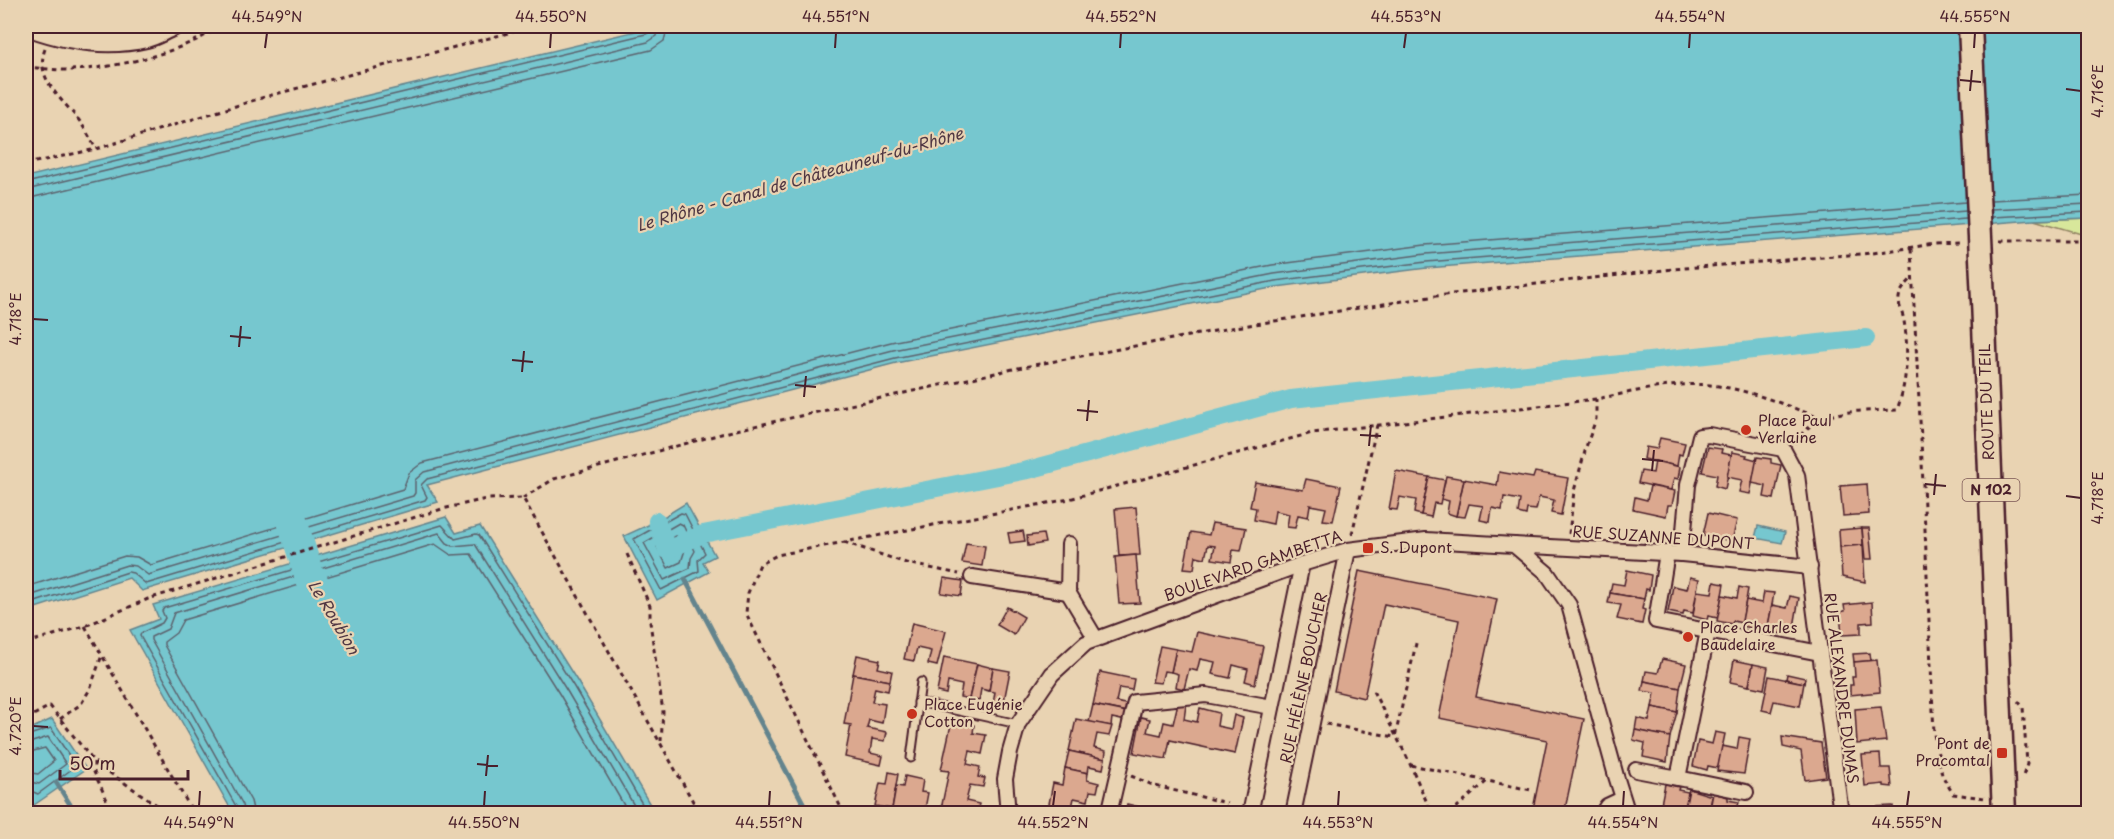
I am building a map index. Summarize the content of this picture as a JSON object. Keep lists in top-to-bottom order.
{
  "streets": {
    "main road": ["ROUTE DU TEIL", "N 102"],
    "street": [
      "RUE SUZANNE DUPONT",
      "BOULEVARD GAMBETTA",
      "RUE HÉLÈNE BOUCHER",
      "RUE ALEXANDRE DUMAS"
    ]
  },
  "crossings": [
    ["RUE SUZANNE DUPONT", "BOULEVARD GAMBETTA"],
    ["RUE SUZANNE DUPONT", "RUE ALEXANDRE DUMAS"],
    ["BOULEVARD GAMBETTA", "RUE HÉLÈNE BOUCHER"]
  ],
  "water": ["Le Rhône - Canal de Châteauneuf-du-Rhône", "Le Roubion"],
  "places": {
    "other": ["Place Paul Verlaine", "Place Charles Baudelaire", "Place Eugénie Cotton"],
    "transit": ["S. Dupont", "Pont de Pracomtal"]
  },
  "scale_bar": "50 m",
  "coordinates": [
    "44.549°N",
    "44.550°N",
    "44.551°N",
    "44.552°N",
    "44.553°N",
    "44.554°N",
    "44.555°N",
    "4.716°E",
    "4.718°E",
    "4.720°E"
  ]
}
